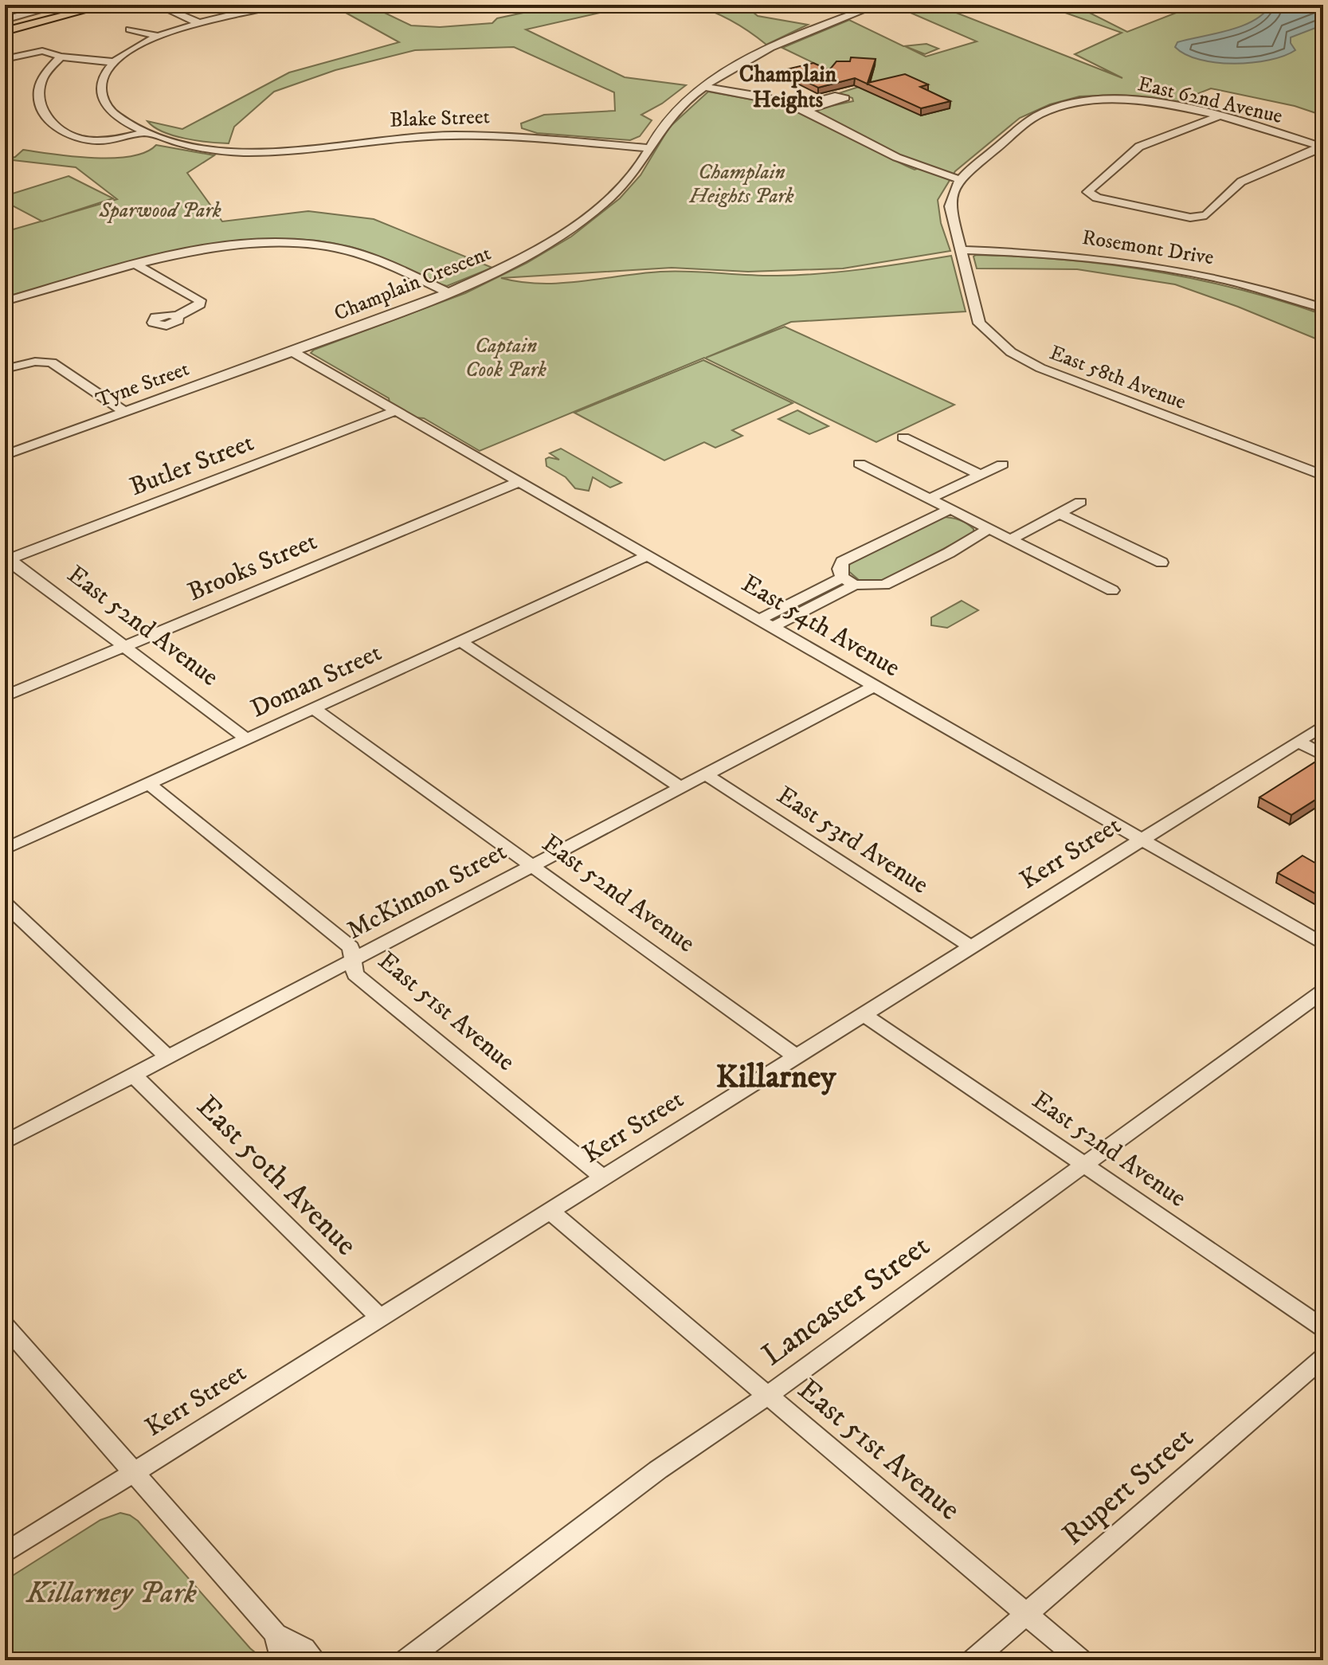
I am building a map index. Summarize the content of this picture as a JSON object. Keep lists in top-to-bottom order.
{
  "streets": {
    "street": [
      "East 62nd Avenue",
      "Blake Street",
      "Rosemont Drive",
      "Champlain Crescent",
      "East 58th Avenue",
      "Tyne Street",
      "Butler Street",
      "Brooks Street",
      "East 52nd Avenue",
      "East 54th Avenue",
      "Doman Street",
      "East 53rd Avenue",
      "Kerr Street",
      "McKinnon Street",
      "East 51st Avenue",
      "East 50th Avenue",
      "Lancaster Street",
      "Rupert Street"
    ]
  },
  "crossings": [
    ["Blake Street", "Champlain Crescent"],
    ["Rosemont Drive", "East 58th Avenue"],
    ["Champlain Crescent", "Tyne Street"],
    ["Champlain Crescent", "East 54th Avenue"],
    ["Tyne Street", "East 54th Avenue"],
    ["Butler Street", "East 52nd Avenue"],
    ["Butler Street", "East 54th Avenue"],
    ["Brooks Street", "East 52nd Avenue"],
    ["Brooks Street", "East 54th Avenue"],
    ["East 52nd Avenue", "Doman Street"],
    ["East 52nd Avenue", "Kerr Street"],
    ["East 52nd Avenue", "McKinnon Street"],
    ["East 52nd Avenue", "Lancaster Street"],
    ["East 54th Avenue", "Doman Street"],
    ["East 54th Avenue", "Kerr Street"],
    ["East 54th Avenue", "McKinnon Street"],
    ["Doman Street", "East 51st Avenue"],
    ["East 53rd Avenue", "Kerr Street"],
    ["East 53rd Avenue", "McKinnon Street"],
    ["Kerr Street", "East 51st Avenue"],
    ["Kerr Street", "East 50th Avenue"],
    ["McKinnon Street", "East 51st Avenue"],
    ["McKinnon Street", "East 50th Avenue"],
    ["East 51st Avenue", "Lancaster Street"],
    ["East 51st Avenue", "Rupert Street"]
  ],
  "districts": ["Champlain Heights", "Killarney"],
  "parks": [
    "Champlain Heights Park",
    "Sparwood Park",
    "Captain Cook Park",
    "Killarney Park"
  ]
}
